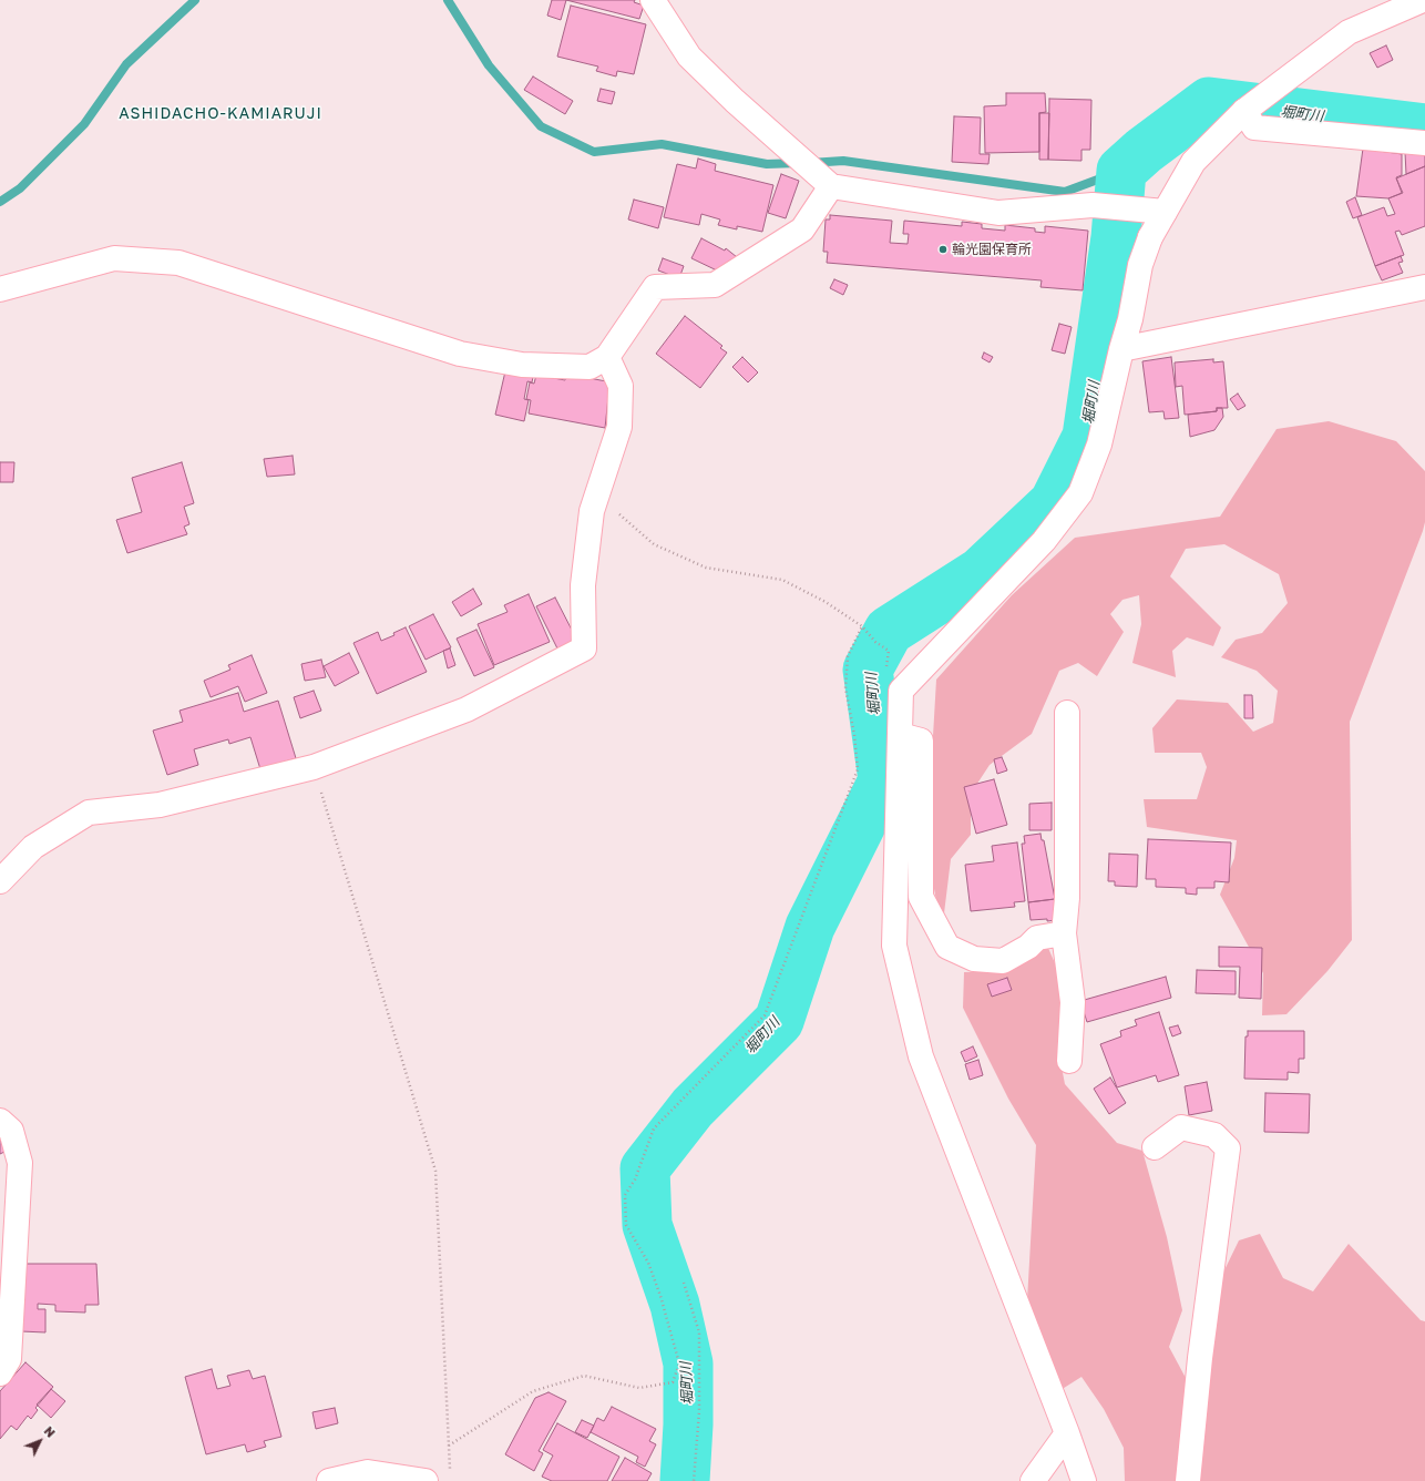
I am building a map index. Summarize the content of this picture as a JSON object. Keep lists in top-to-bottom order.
{
  "districts": ["ASHIDACHO-KAMIARUJI"],
  "water": ["堀町川"],
  "places": ["輪光園保育所"],
  "north": "top right"
}
